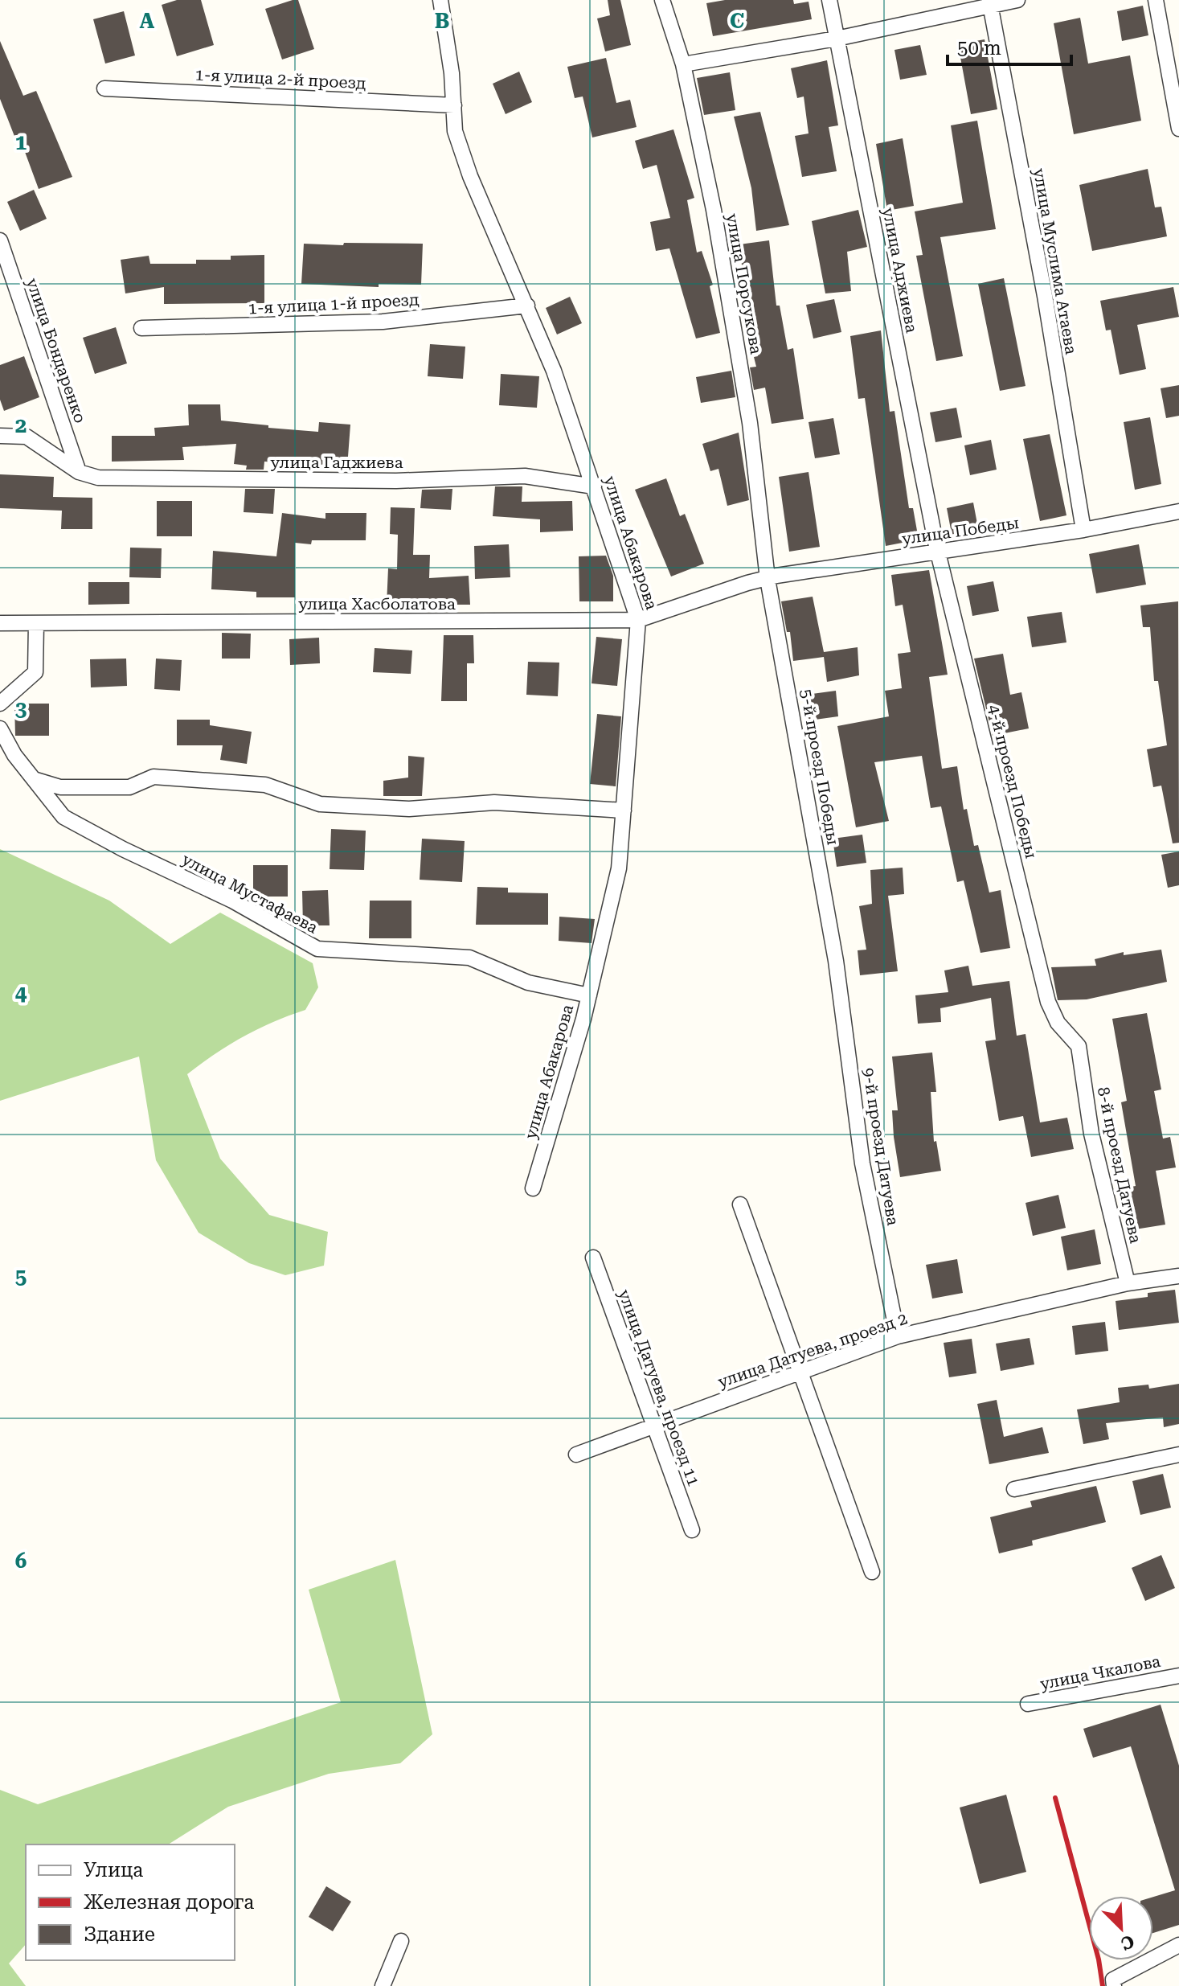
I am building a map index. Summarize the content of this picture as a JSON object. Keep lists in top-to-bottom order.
{
  "streets": {
    "street": [
      "1-я улица 2-й проезд",
      "улица Муслима Атаева",
      "улица Аджиева",
      "улица Порсукова",
      "1-я улица 1-й проезд",
      "улица Бондаренко",
      "улица Гаджиева",
      "улица Победы",
      "улица Абакарова",
      "улица Хасболатова",
      "5-й проезд Победы",
      "4-й проезд Победы",
      "улица Мустафаева",
      "9-й проезд Датуева",
      "8-й проезд Датуева",
      "улица Датуева, проезд 2",
      "улица Датуева, проезд 11",
      "улица Чкалова"
    ]
  },
  "crossings": [
    ["1-я улица 2-й проезд", "улица Абакарова"],
    ["улица Муслима Атаева", "улица Победы"],
    ["улица Аджиева", "улица Победы"],
    ["улица Аджиева", "4-й проезд Победы"],
    ["улица Порсукова", "улица Победы"],
    ["улица Порсукова", "5-й проезд Победы"],
    ["1-я улица 1-й проезд", "улица Абакарова"],
    ["улица Бондаренко", "улица Гаджиева"],
    ["улица Гаджиева", "улица Абакарова"],
    ["улица Победы", "улица Хасболатова"],
    ["улица Победы", "5-й проезд Победы"],
    ["улица Победы", "4-й проезд Победы"],
    ["улица Абакарова", "улица Хасболатова"],
    ["улица Абакарова", "улица Мустафаева"],
    ["5-й проезд Победы", "9-й проезд Датуева"],
    ["4-й проезд Победы", "8-й проезд Датуева"],
    ["9-й проезд Датуева", "улица Датуева, проезд 2"],
    ["8-й проезд Датуева", "улица Датуева, проезд 2"],
    ["улица Датуева, проезд 2", "улица Датуева, проезд 11"]
  ],
  "legend": ["Улица", "Железная дорога", "Здание"],
  "scale_bar": "50 m",
  "north": "bottom right",
  "grid": {
    "columns": ["A", "B", "C"],
    "rows": [
      "1",
      "2",
      "3",
      "4",
      "5",
      "6"
    ]
  }
}
